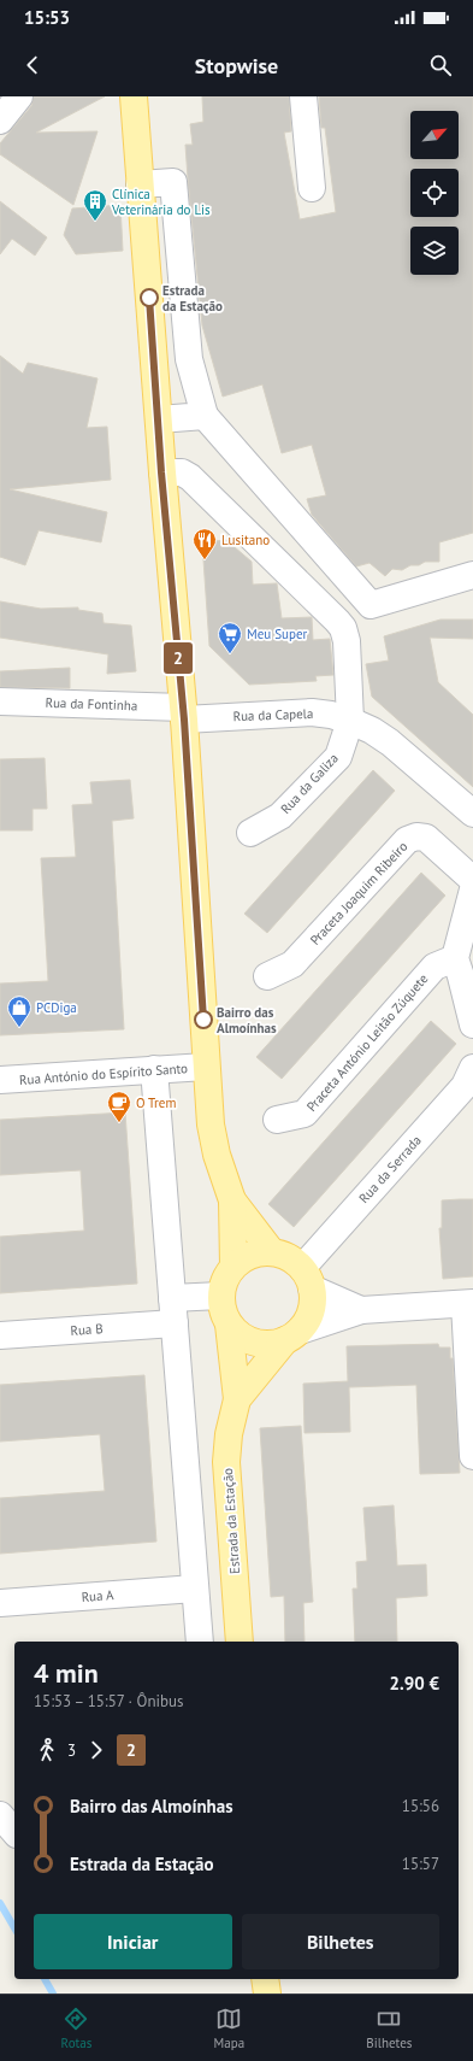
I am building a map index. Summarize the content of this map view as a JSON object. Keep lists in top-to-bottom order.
{
  "streets": {
    "main road": ["Estrada da Estação"],
    "street": [
      "Rua da Fontinha",
      "Rua da Capela",
      "Rua da Galiza",
      "Praceta Joaquim Ribeiro",
      "Praceta António Leitão Zúquete",
      "Rua António do Espírito Santo",
      "Rua da Serrada",
      "Rua B",
      "Rua A"
    ]
  },
  "crossings": [
    ["Rua da Fontinha", "Rua da Capela"],
    ["Rua da Fontinha", "Estrada da Estação"],
    ["Rua da Capela", "Rua da Galiza"],
    ["Rua da Capela", "Estrada da Estação"],
    ["Rua António do Espírito Santo", "Estrada da Estação"],
    ["Rua da Serrada", "Rua B"],
    ["Rua da Serrada", "Estrada da Estação"],
    ["Rua B", "Estrada da Estação"]
  ],
  "places": {
    "building": ["Clínica Veterinária do Lis"],
    "other": ["Estrada da Estação", "Bairro das Almoínhas"],
    "restaurant": ["Lusitano"],
    "supermarket": ["Meu Super"],
    "shop": ["PCDiga"],
    "cafe": ["O Trem"]
  },
  "lines": ["bus line 2"],
  "north": "top right",
  "page": {
    "status": "15:53",
    "header": "Stopwise",
    "on_map": "2",
    "heading": ["4 min", "15:53 – 15:57 · Ônibus", "2.90 €"],
    "legs": ["3", "2"],
    "list": [
      {
        "name": "Bairro das Almoínhas",
        "value": "15:56"
      },
      {
        "name": "Estrada da Estação",
        "value": "15:57"
      }
    ],
    "buttons": ["Iniciar", "Bilhetes"],
    "tabs": ["Rotas", "Mapa", "Bilhetes"]
  }
}
